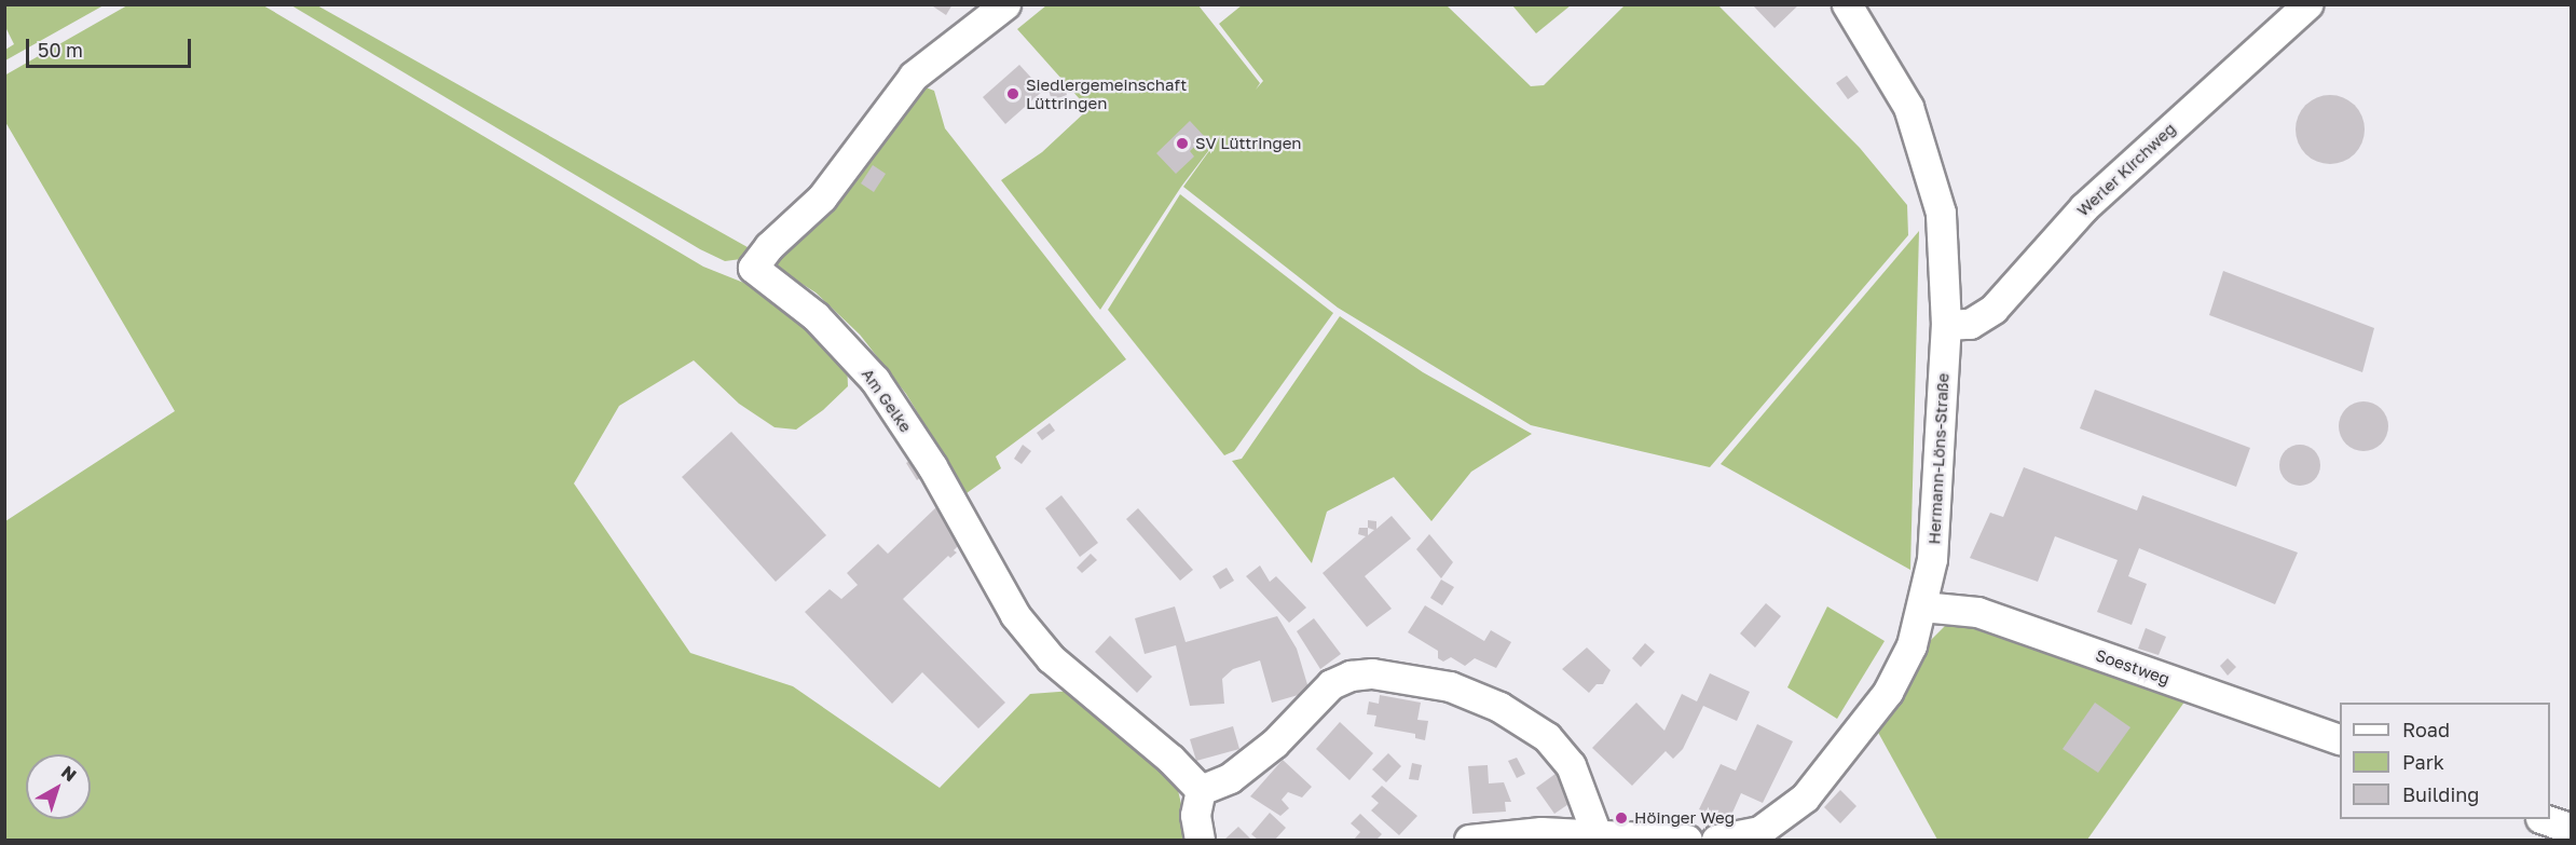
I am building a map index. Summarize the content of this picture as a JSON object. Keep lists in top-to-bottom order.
{
  "streets": {
    "street": [
      "Werler Kirchweg",
      "Am Gelke",
      "Hermann-Löns-Straße",
      "Soestweg"
    ]
  },
  "crossings": [
    ["Werler Kirchweg", "Hermann-Löns-Straße"],
    ["Hermann-Löns-Straße", "Soestweg"]
  ],
  "places": ["Siedlergemeinschaft Lüttringen", "SV Lüttringen", "Höinger Weg"],
  "legend": ["Road", "Park", "Building"],
  "scale_bar": "50 m",
  "north": "top right"
}
